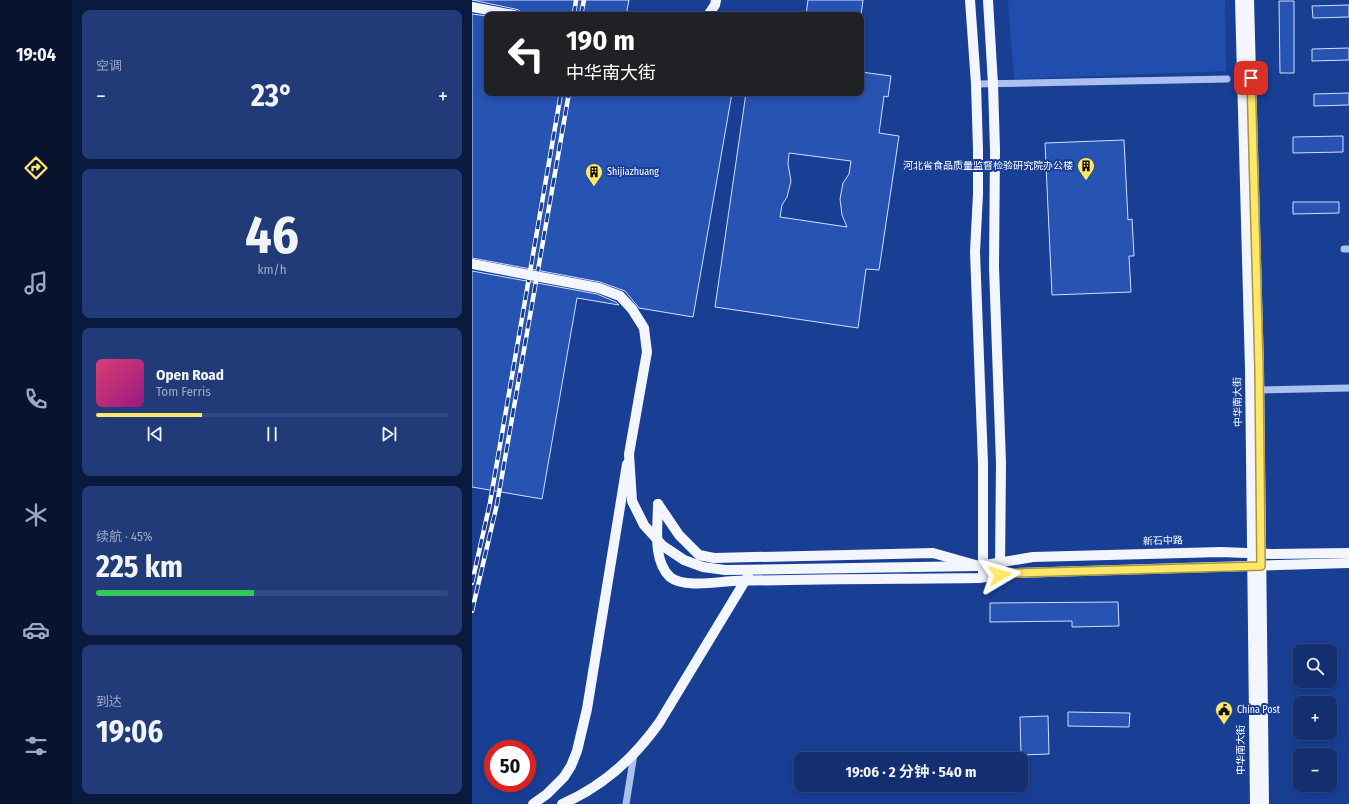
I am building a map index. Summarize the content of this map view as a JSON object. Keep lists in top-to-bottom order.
{
  "streets": {
    "main road": ["中华南大街", "新石中路"]
  },
  "crossings": [
    ["中华南大街", "新石中路"]
  ],
  "places": {
    "building": ["河北省食品质量监督检验研究院办公楼", "Shijiazhuang"],
    "public building": ["China Post"]
  },
  "page": {
    "tabs": "19:04",
    "tile": [
      "空调",
      ["46", "km/h"],
      ["续航 · 45%", "225 km"],
      ["到达", "19:06"]
    ],
    "turn": ["190 m", "中华南大街"],
    "heat": ["−", "23°", "+"],
    "song": ["Open Road", "Tom Ferris"],
    "map_buttons": ["+", "−"],
    "limit": "50",
    "trip": "19:06 · 2 分钟 · 540 m"
  }
}
